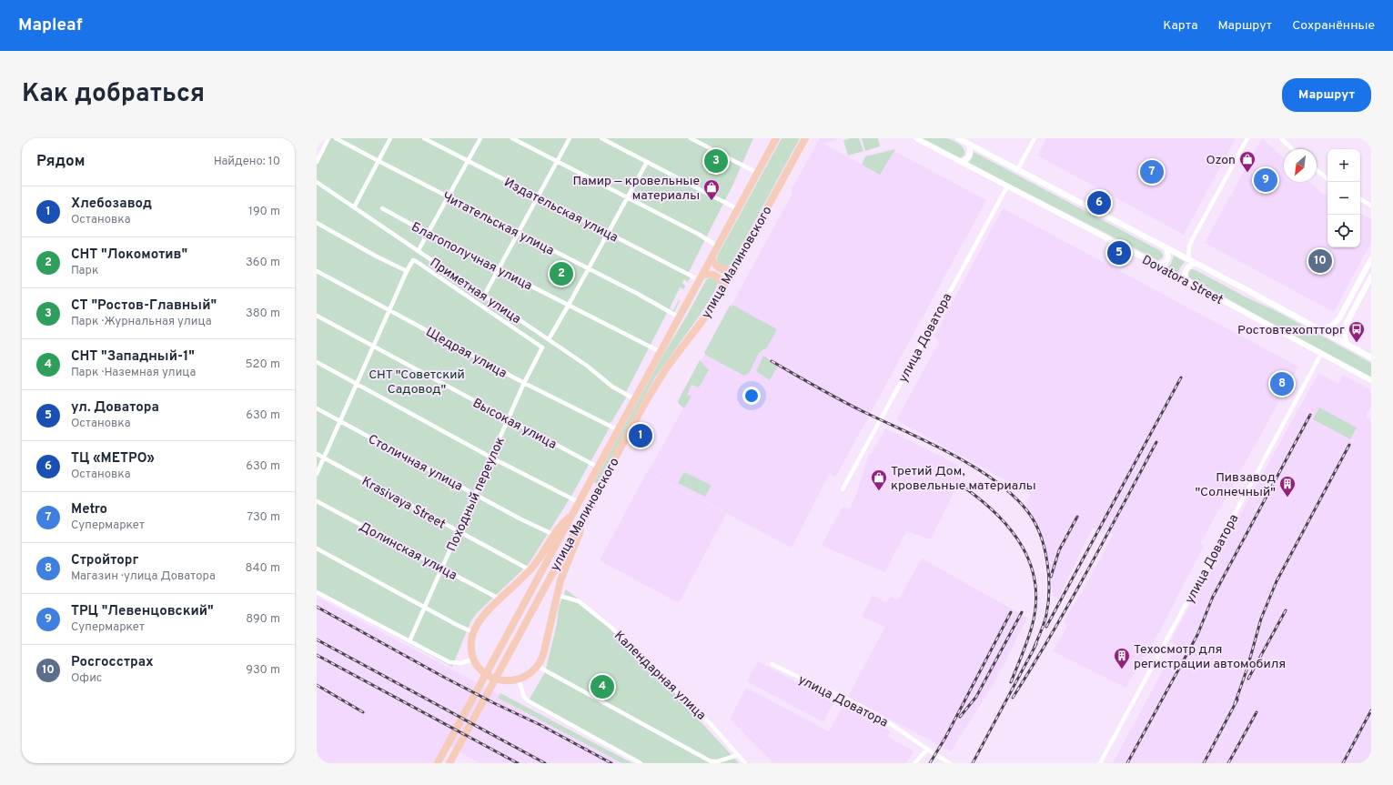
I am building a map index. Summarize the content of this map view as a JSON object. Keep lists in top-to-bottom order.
{
  "streets": {
    "highway": ["улица Малиновского"],
    "street": [
      "Издательская улица",
      "Читательская улица",
      "Благополучная улица",
      "Dovatora Street",
      "Приметная улица",
      "улица Доватора",
      "Щедрая улица",
      "Высокая улица",
      "Столичная улица",
      "Походный переулок",
      "Krasivaya Street",
      "Долинская улица",
      "Календарная улица"
    ]
  },
  "crossings": [
    ["Издательская улица", "улица Малиновского"],
    ["Читательская улица", "улица Малиновского"],
    ["Благополучная улица", "улица Малиновского"],
    ["улица Малиновского", "Приметная улица"],
    ["улица Малиновского", "Щедрая улица"],
    ["улица Малиновского", "Высокая улица"],
    ["Dovatora Street", "улица Доватора"],
    ["Щедрая улица", "Походный переулок"],
    ["Высокая улица", "Походный переулок"],
    ["Столичная улица", "Походный переулок"],
    ["Походный переулок", "Krasivaya Street"],
    ["Походный переулок", "Долинская улица"]
  ],
  "parks": ["СНТ \"Советский Садовод\""],
  "places": {
    "shop": ["Ozon", "Памир — кровельные материалы", "Третий Дом, кровельные материалы"],
    "bus stop": ["Ростовтехоптторг"],
    "building": ["Пивзавод \"Солнечный\"", "Техосмотр для регистрации автомобиля"]
  },
  "north": "bottom left",
  "page": {
    "header": "Mapleaf",
    "nav": ["Карта", "Маршрут", "Сохранённые"],
    "title": "Как добраться",
    "buttons": "Маршрут",
    "heading": ["Рядом", "Найдено: 10"],
    "pins": [
      "3",
      "7",
      "9",
      "6",
      "5",
      "10",
      "2",
      "8",
      "1",
      "4"
    ],
    "map_buttons": ["+", "−"],
    "list": [
      {
        "mark": "1",
        "name": "Хлебозавод",
        "note": "Остановка",
        "value": "190 m"
      },
      {
        "mark": "2",
        "name": "СНТ \"Локомотив\"",
        "note": "Парк",
        "value": "360 m"
      },
      {
        "mark": "3",
        "name": "СТ \"Ростов-Главный\"",
        "note": "Парк · Журнальная улица",
        "value": "380 m"
      },
      {
        "mark": "4",
        "name": "СНТ \"Западный-1\"",
        "note": "Парк · Наземная улица",
        "value": "520 m"
      },
      {
        "mark": "5",
        "name": "ул. Доватора",
        "note": "Остановка",
        "value": "630 m"
      },
      {
        "mark": "6",
        "name": "ТЦ «МЕТРО»",
        "note": "Остановка",
        "value": "630 m"
      },
      {
        "mark": "7",
        "name": "Metro",
        "note": "Супермаркет",
        "value": "730 m"
      },
      {
        "mark": "8",
        "name": "Стройторг",
        "note": "Магазин · улица Доватора",
        "value": "840 m"
      },
      {
        "mark": "9",
        "name": "ТРЦ \"Левенцовский\"",
        "note": "Супермаркет",
        "value": "890 m"
      },
      {
        "mark": "10",
        "name": "Росгосстрах",
        "note": "Офис",
        "value": "930 m"
      }
    ]
  }
}
